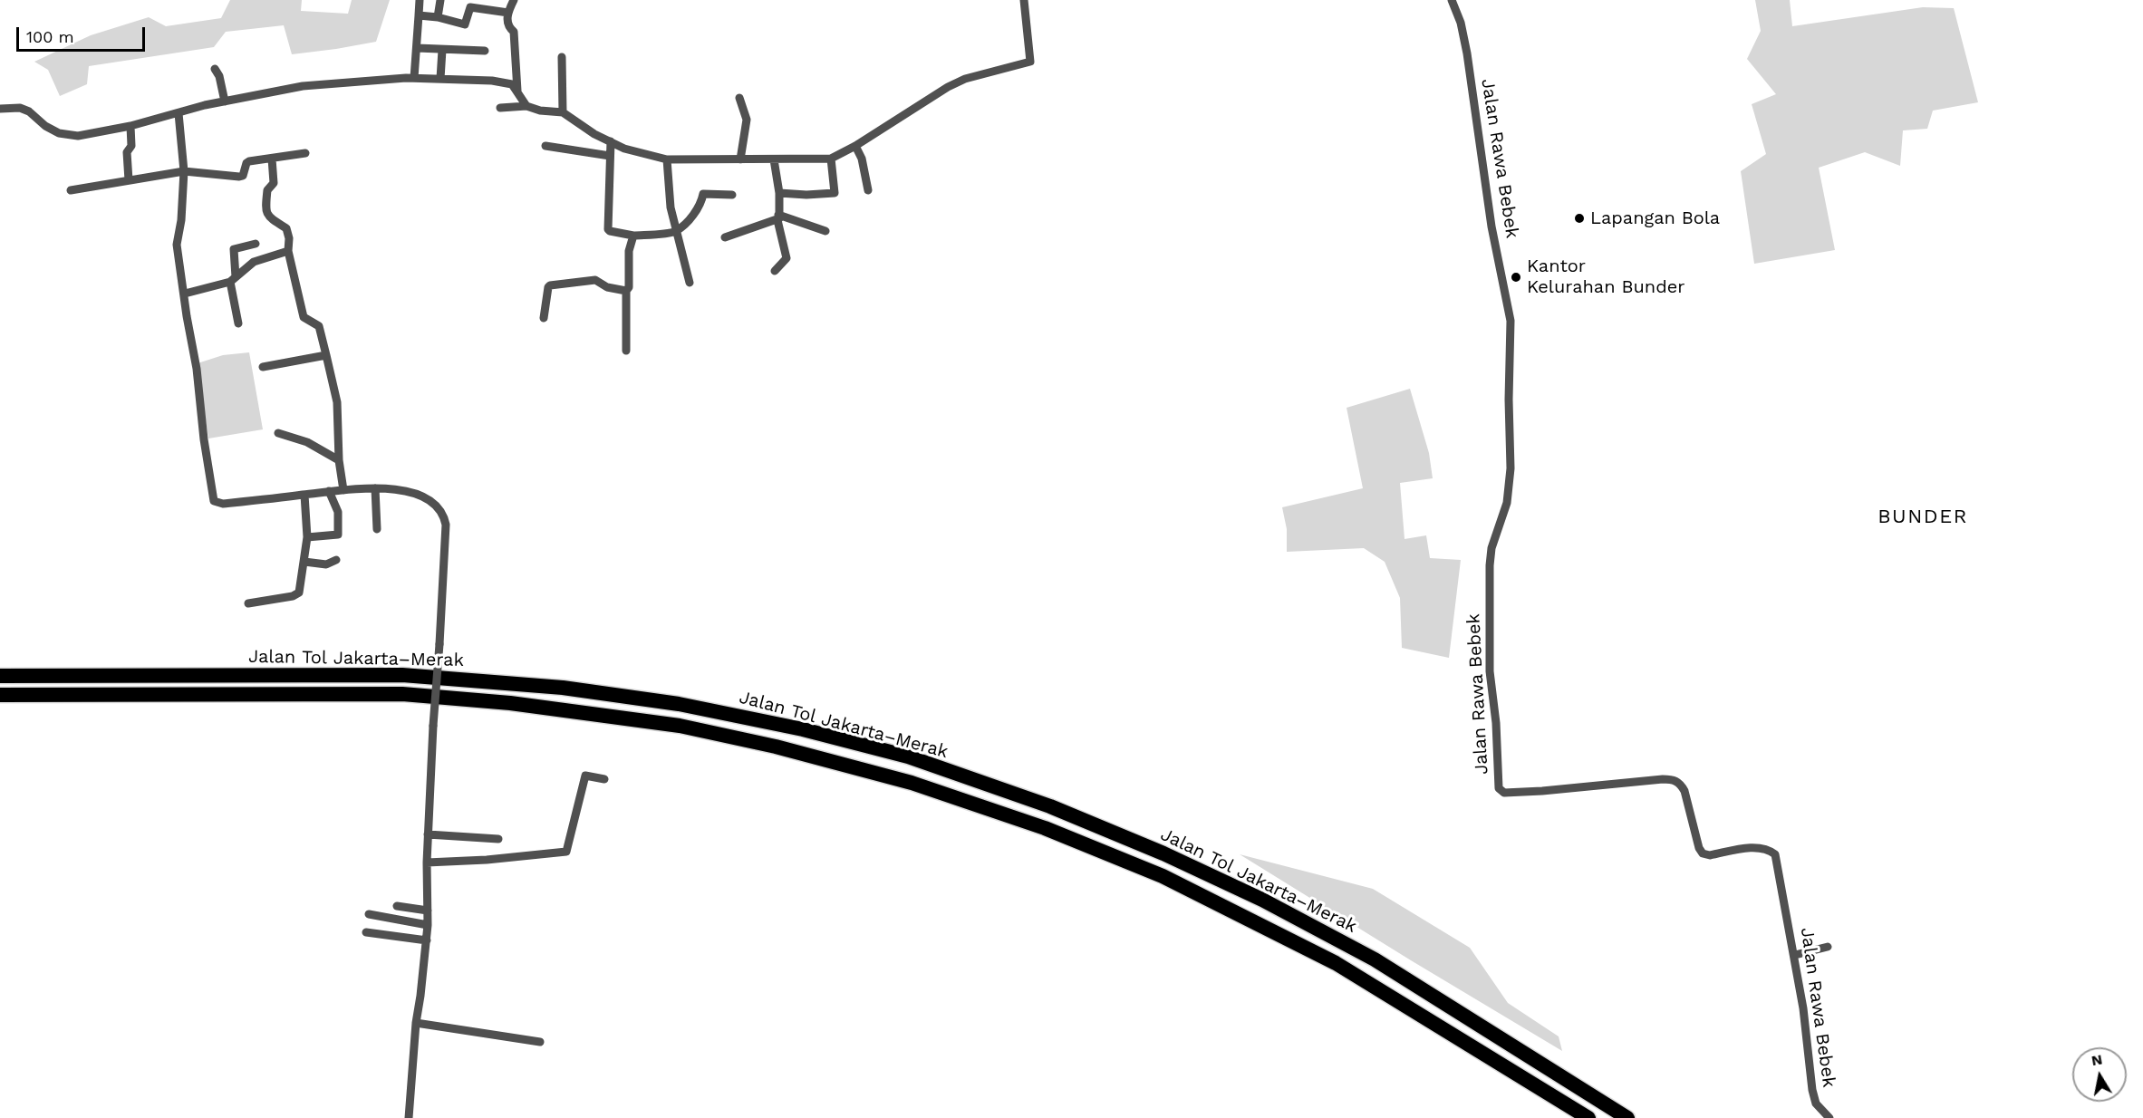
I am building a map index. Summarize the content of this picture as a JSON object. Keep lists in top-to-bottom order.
{
  "streets": {
    "highway": ["Jalan Tol Jakarta–Merak"],
    "street": ["Jalan Rawa Bebek"]
  },
  "districts": ["BUNDER"],
  "places": ["Lapangan Bola", "Kantor Kelurahan Bunder"],
  "scale_bar": "100 m",
  "north": "top"
}
